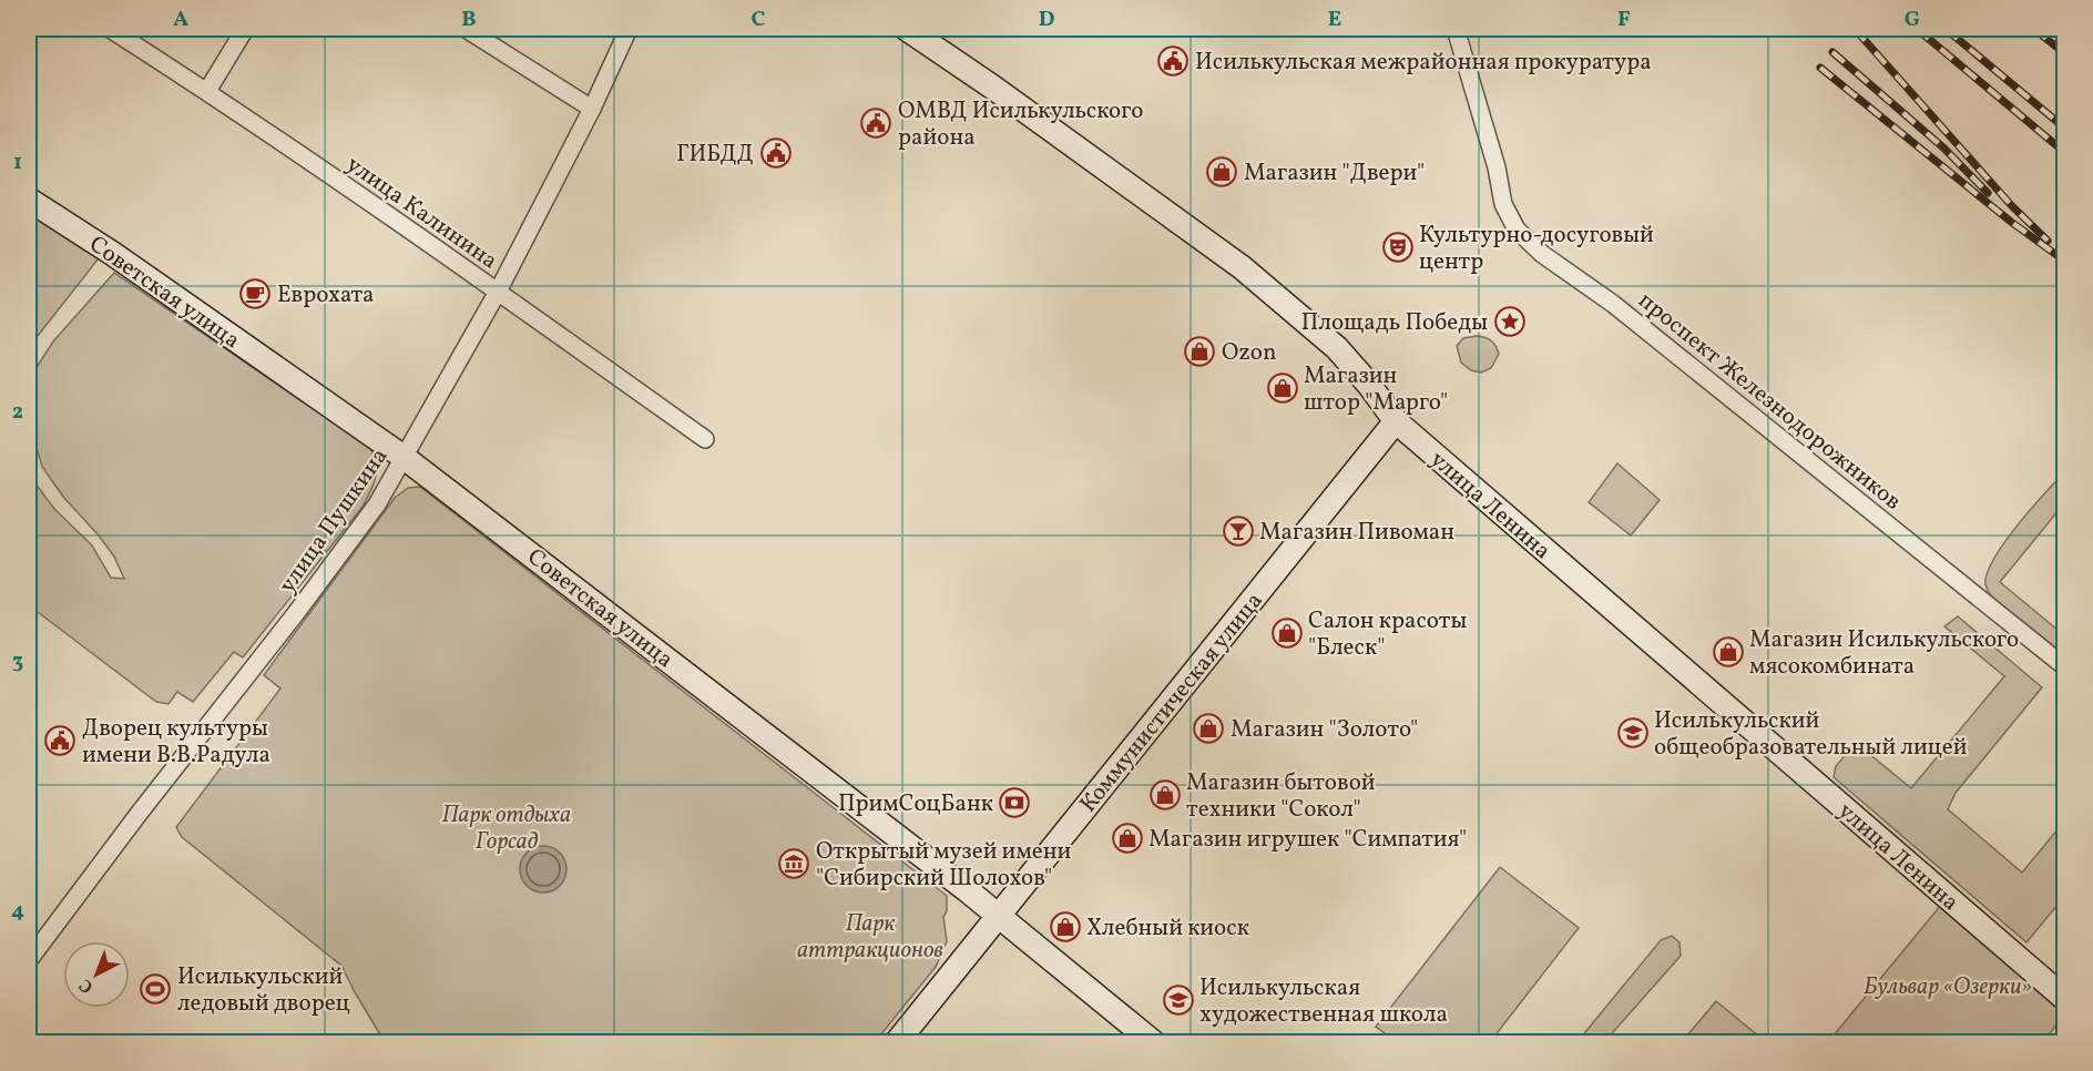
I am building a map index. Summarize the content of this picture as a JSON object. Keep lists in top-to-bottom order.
{
  "streets": {
    "street": [
      "улица Калинина",
      "Советская улица",
      "проспект Железнодорожников",
      "улица Ленина",
      "улица Пушкина",
      "Коммунистическая улица"
    ]
  },
  "crossings": [
    ["улица Калинина", "улица Пушкина"],
    ["Советская улица", "улица Пушкина"],
    ["Советская улица", "Коммунистическая улица"],
    ["улица Ленина", "Коммунистическая улица"]
  ],
  "parks": ["Парк отдыха Горсад", "Парк аттракционов", "Бульвар «Озерки»"],
  "places": {
    "public building": [
      "Исилькульская межрайонная прокуратура",
      "ОМВД Исилькульского района",
      "ГИБДД",
      "Дворец культуры имени В.В.Радула"
    ],
    "shop": [
      "Магазин \"Двери\"",
      "Ozon",
      "Магазин штор \"Марго\"",
      "Салон красоты \"Блеск\"",
      "Магазин Исилькульского мясокомбината",
      "Магазин \"Золото\"",
      "Магазин бытовой техники \"Сокол\"",
      "Магазин игрушек \"Симпатия\"",
      "Хлебный киоск"
    ],
    "theatre": ["Культурно-досуговый центр"],
    "cafe": ["Еврохата"],
    "place": ["Площадь Победы"],
    "bar": ["Магазин Пивоман"],
    "school or university": ["Исилькульский общеобразовательный лицей", "Исилькульская художественная школа"],
    "bank": ["ПримСоцБанк"],
    "museum": ["Открытый музей имени \"Сибирский Шолохов\""],
    "sports": ["Исилькульский ледовый дворец"]
  },
  "north": "bottom left",
  "grid": {
    "columns": [
      "A",
      "B",
      "C",
      "D",
      "E",
      "F",
      "G"
    ],
    "rows": [
      "1",
      "2",
      "3",
      "4"
    ]
  }
}
